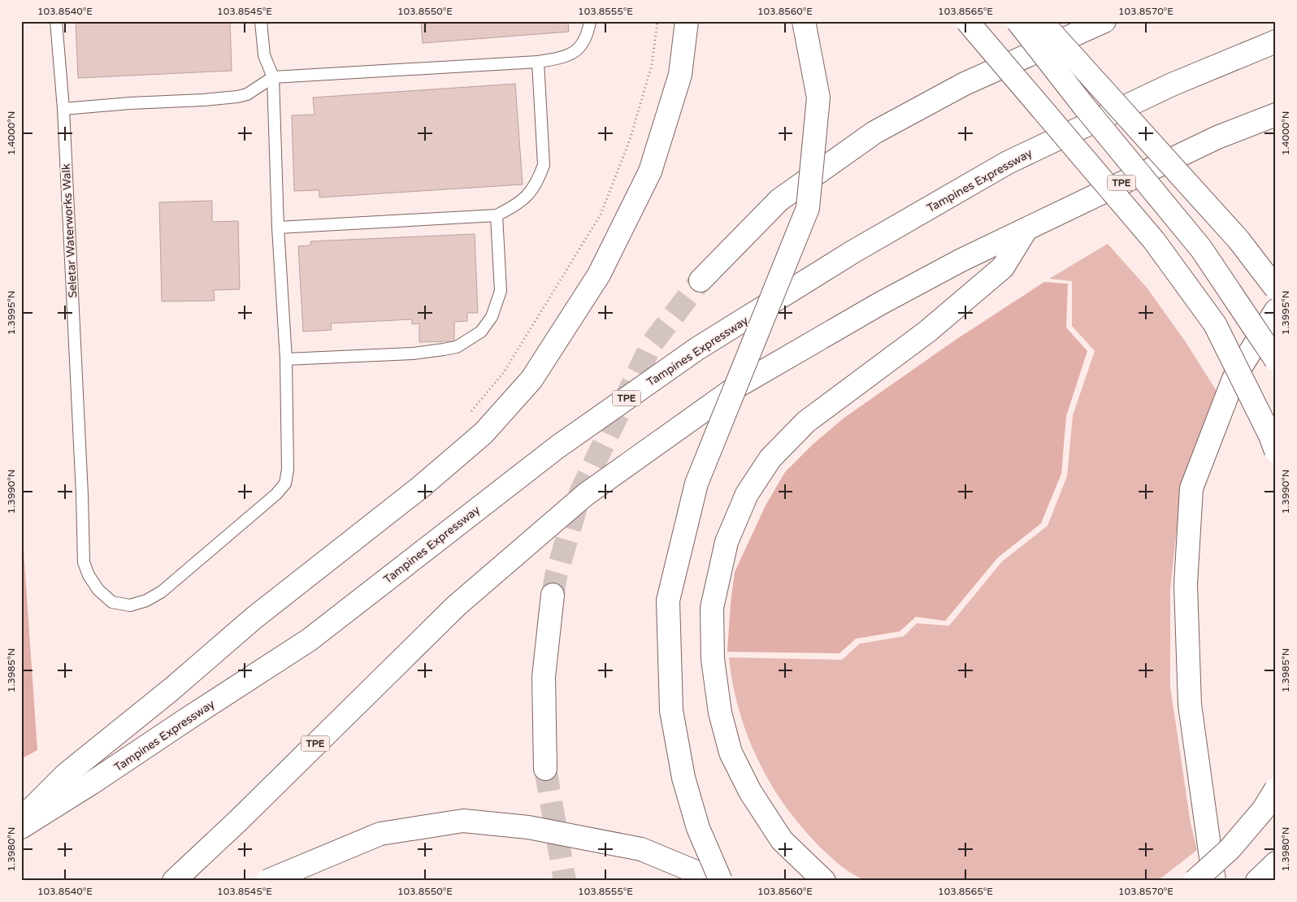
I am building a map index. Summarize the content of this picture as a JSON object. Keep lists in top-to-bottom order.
{
  "streets": {
    "main road": ["Tampines Expressway", "TPE"],
    "lane": ["Seletar Waterworks Walk"]
  },
  "coordinates": [
    "103.8540°E",
    "103.8545°E",
    "103.8550°E",
    "103.8555°E",
    "103.8560°E",
    "103.8565°E",
    "103.8570°E",
    "1.4000°N",
    "1.3995°N",
    "1.3990°N",
    "1.3985°N",
    "1.3980°N"
  ]
}
